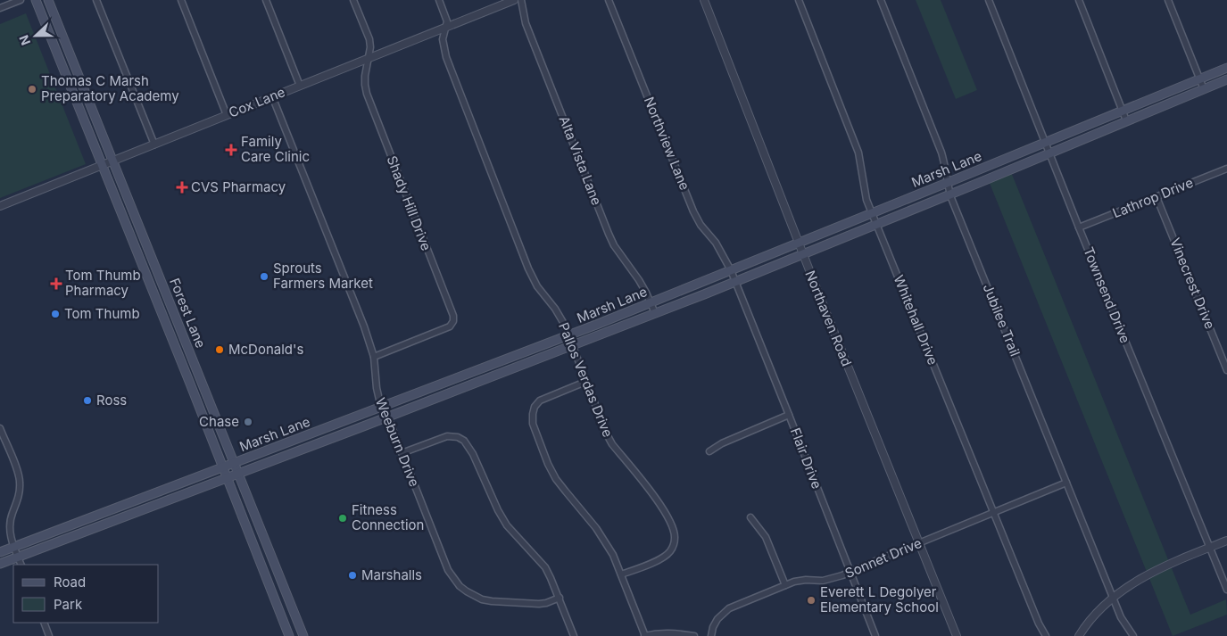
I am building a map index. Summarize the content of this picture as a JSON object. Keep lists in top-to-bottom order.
{
  "streets": {
    "main road": ["Marsh Lane", "Forest Lane"],
    "street": [
      "Cox Lane",
      "Northview Lane",
      "Alta Vista Lane",
      "Lathrop Drive",
      "Shady Hill Drive",
      "Vinecrest Drive",
      "Townsend Drive",
      "Northaven Road",
      "Whitehall Drive",
      "Jubilee Trail",
      "Pallos Verdas Drive",
      "Weeburn Drive",
      "Flair Drive",
      "Sonnet Drive"
    ]
  },
  "crossings": [
    ["Cox Lane", "Shady Hill Drive"],
    ["Cox Lane", "Forest Lane"],
    ["Cox Lane", "Pallos Verdas Drive"],
    ["Cox Lane", "Weeburn Drive"],
    ["Northview Lane", "Marsh Lane"],
    ["Northview Lane", "Flair Drive"],
    ["Alta Vista Lane", "Marsh Lane"],
    ["Marsh Lane", "Townsend Drive"],
    ["Marsh Lane", "Forest Lane"],
    ["Marsh Lane", "Northaven Road"],
    ["Marsh Lane", "Whitehall Drive"],
    ["Marsh Lane", "Jubilee Trail"],
    ["Marsh Lane", "Pallos Verdas Drive"],
    ["Marsh Lane", "Weeburn Drive"],
    ["Marsh Lane", "Flair Drive"],
    ["Lathrop Drive", "Vinecrest Drive"],
    ["Lathrop Drive", "Townsend Drive"],
    ["Shady Hill Drive", "Weeburn Drive"],
    ["Northaven Road", "Sonnet Drive"],
    ["Whitehall Drive", "Sonnet Drive"],
    ["Jubilee Trail", "Sonnet Drive"],
    ["Flair Drive", "Sonnet Drive"]
  ],
  "places": {
    "other": [
      "Thomas C Marsh Preparatory Academy",
      "Sprouts Farmers Market",
      "Tom Thumb",
      "McDonald's",
      "Ross",
      "Chase",
      "Fitness Connection",
      "Marshalls",
      "Everett L Degolyer Elementary School"
    ],
    "health": ["Family Care Clinic", "CVS Pharmacy", "Tom Thumb Pharmacy"]
  },
  "legend": ["Road", "Park"],
  "north": "left"
}
